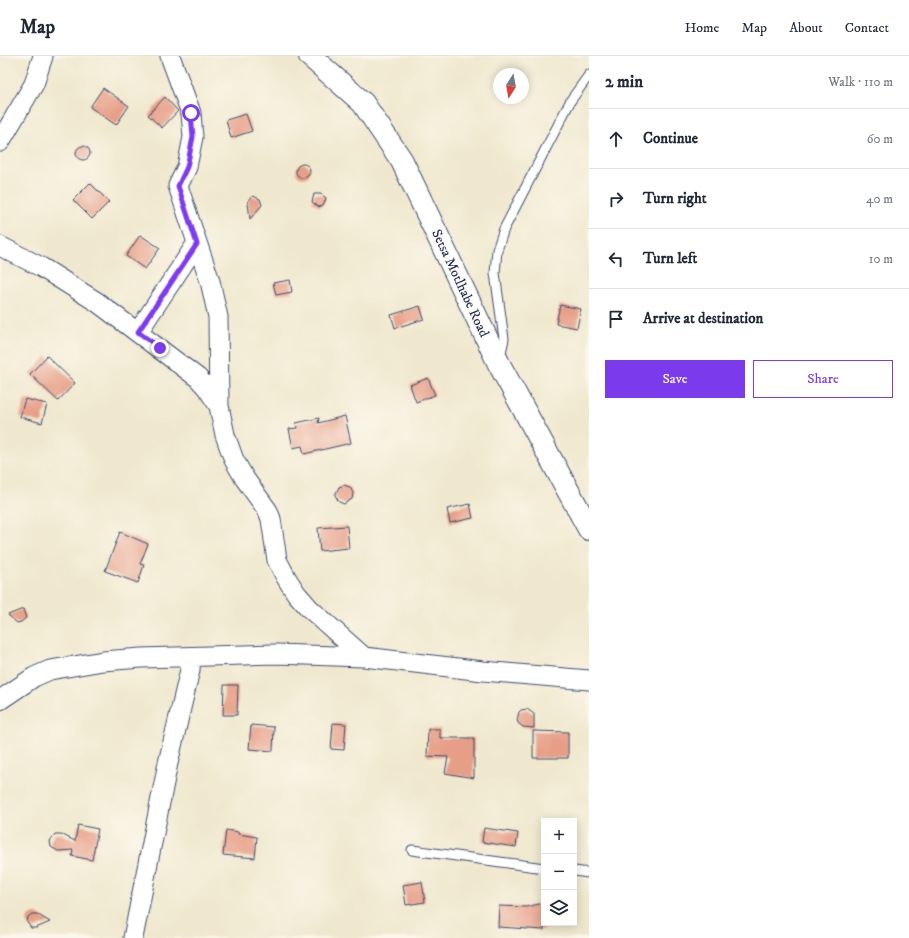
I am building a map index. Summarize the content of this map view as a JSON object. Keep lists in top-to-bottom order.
{
  "streets": {
    "street": ["Setsa Motlhabe Road"]
  },
  "north": "bottom",
  "page": {
    "header": "Map",
    "nav": [
      "Home",
      "Map",
      "About",
      "Contact"
    ],
    "heading": ["2 min", "Walk · 110 m"],
    "list": [
      ["Continue", "60 m"],
      ["Turn right", "40 m"],
      ["Turn left", "10 m"],
      "Arrive at destination"
    ],
    "buttons": ["Save", "Share"],
    "map_buttons": ["+", "−"]
  }
}
